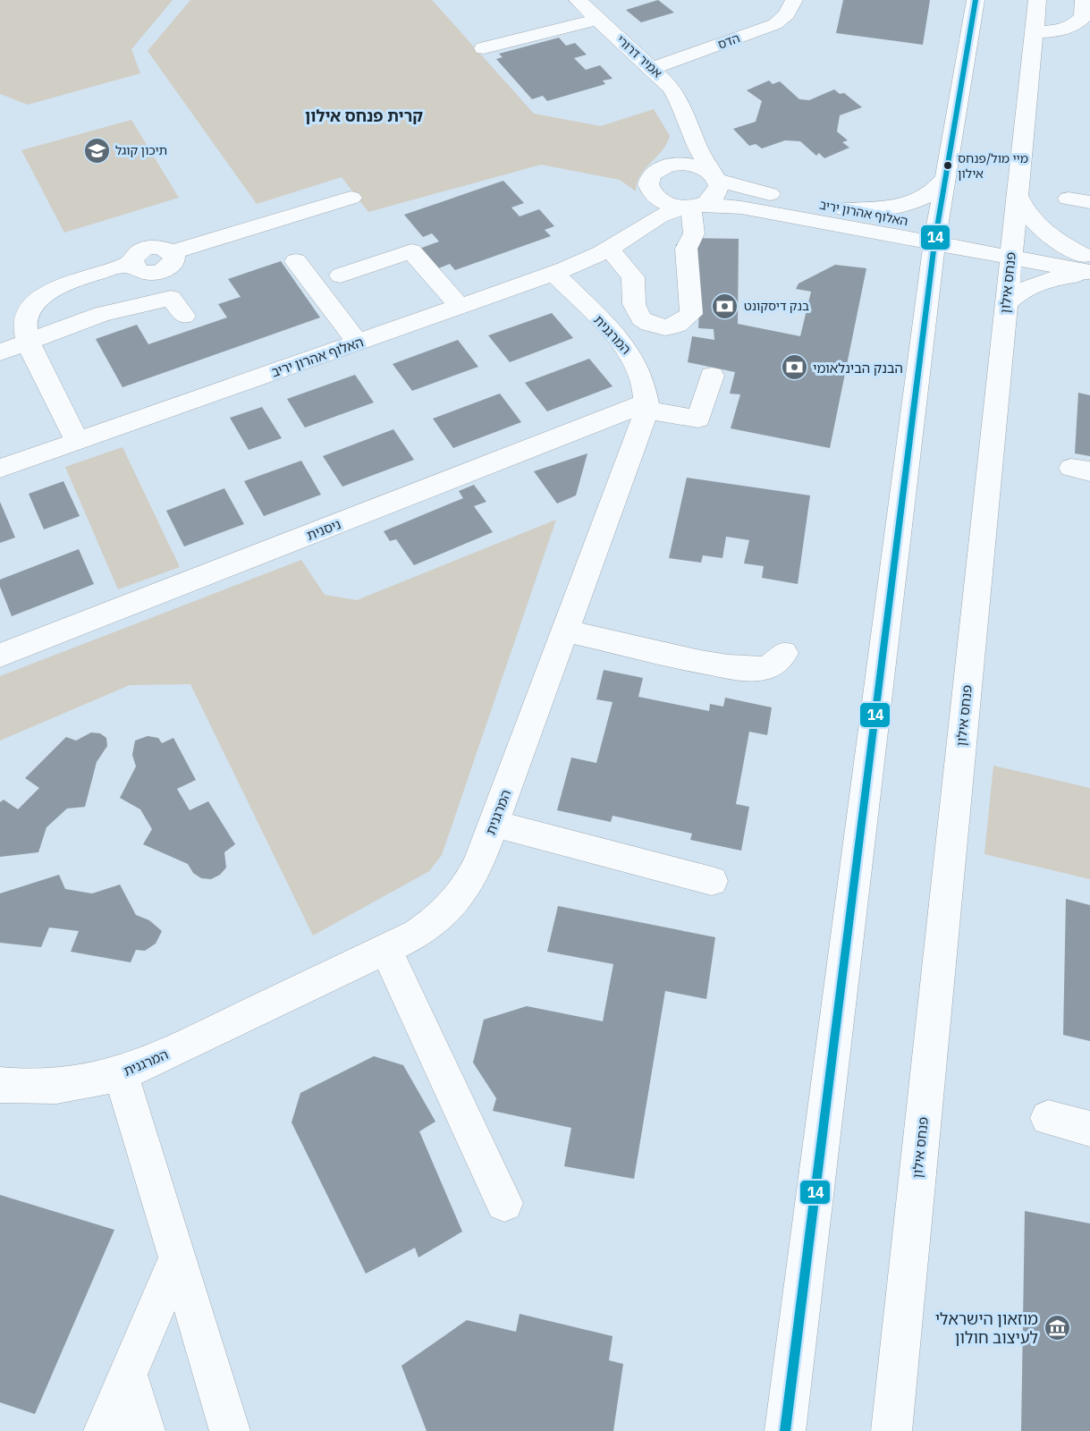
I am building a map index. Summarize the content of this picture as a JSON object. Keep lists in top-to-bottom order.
{
  "streets": {
    "street": [
      "הדס",
      "אמיר דרורי",
      "האלוף אהרון יריב",
      "פנחס אילון",
      "המרגנית",
      "ניסנית"
    ]
  },
  "crossings": [
    ["הדס", "אמיר דרורי"],
    ["אמיר דרורי", "האלוף אהרון יריב"],
    ["האלוף אהרון יריב", "המרגנית"],
    ["המרגנית", "ניסנית"]
  ],
  "districts": ["קרית פנחס אילון"],
  "places": {
    "school or university": ["תיכון קוגל"],
    "other": ["מיי מול/פנחס אילון"],
    "bank": ["בנק דיסקונט", "הבנק הבינלאומי"],
    "museum": ["מוזאון הישראלי לעיצוב חולון"]
  },
  "lines": ["transit line 14"]
}
